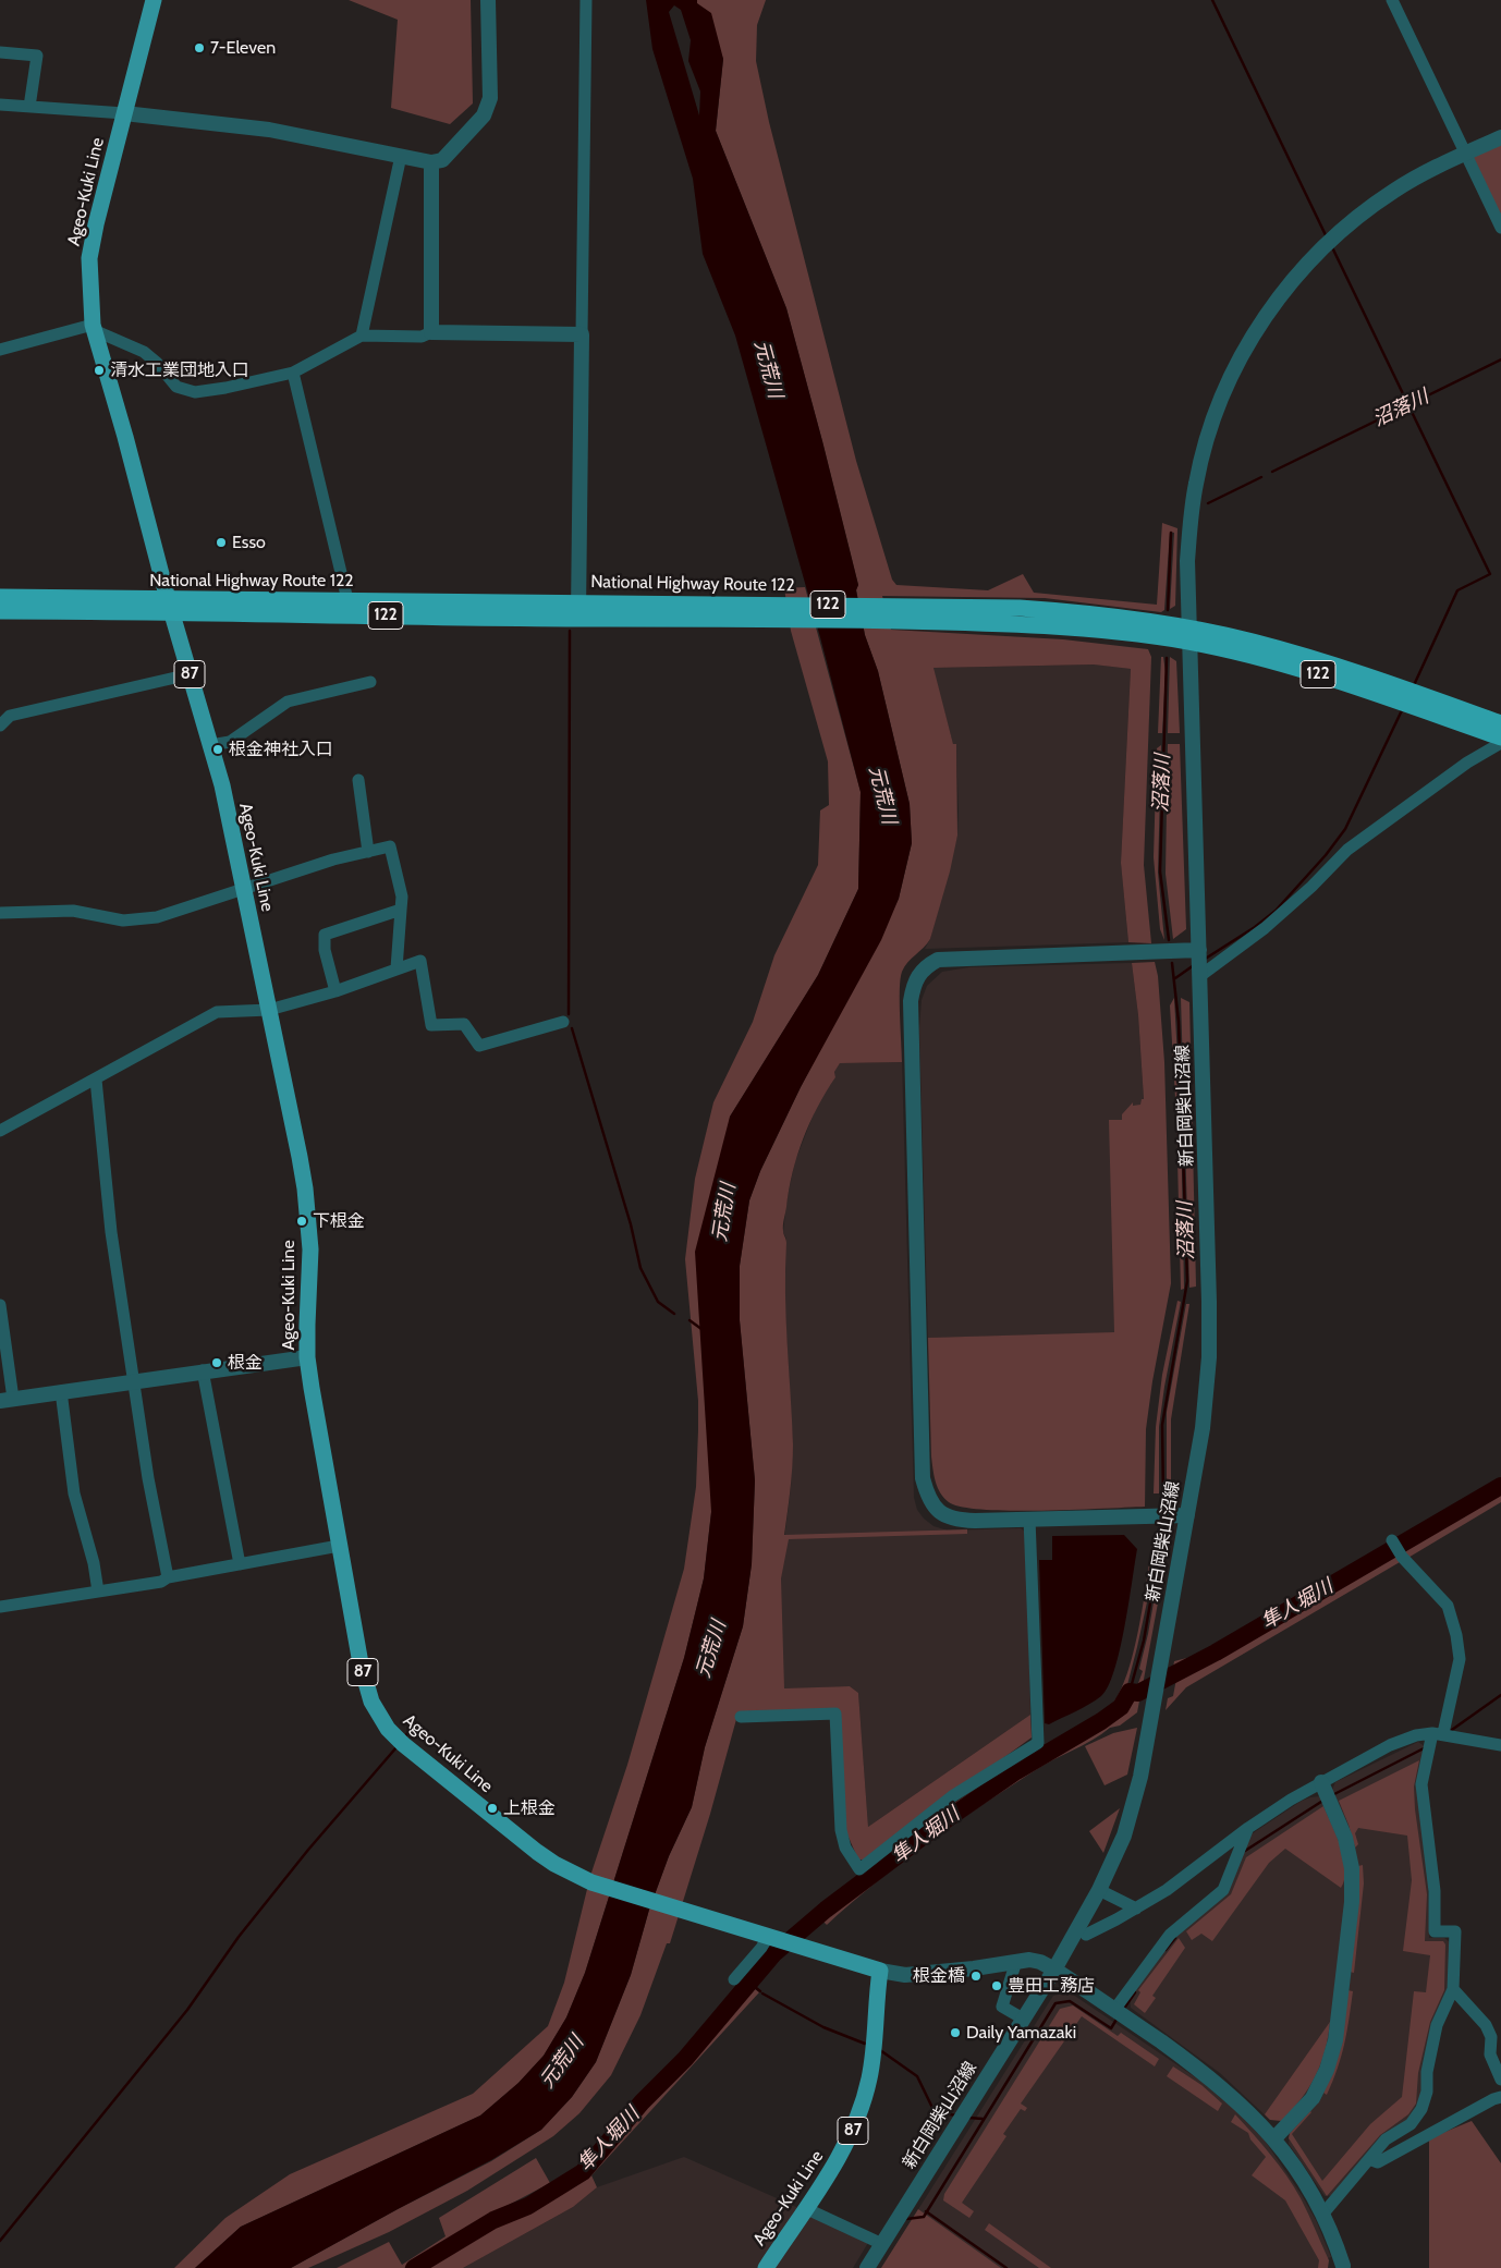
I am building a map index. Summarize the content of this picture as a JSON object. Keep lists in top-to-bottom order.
{
  "streets": {
    "highway": ["National Highway Route 122", "122"],
    "main road": ["Ageo-Kuki Line", "87"],
    "street": ["新白岡柴山沼線"]
  },
  "crossings": [
    ["Ageo-Kuki Line", "National Highway Route 122"],
    ["National Highway Route 122", "新白岡柴山沼線"]
  ],
  "water": ["元荒川", "沼落川", "隼人堀川"],
  "places": [
    "7-Eleven",
    "清水工業団地入口",
    "Esso",
    "根金神社入口",
    "下根金",
    "根金",
    "上根金",
    "根金橋",
    "豊田工務店",
    "Daily Yamazaki"
  ]
}
